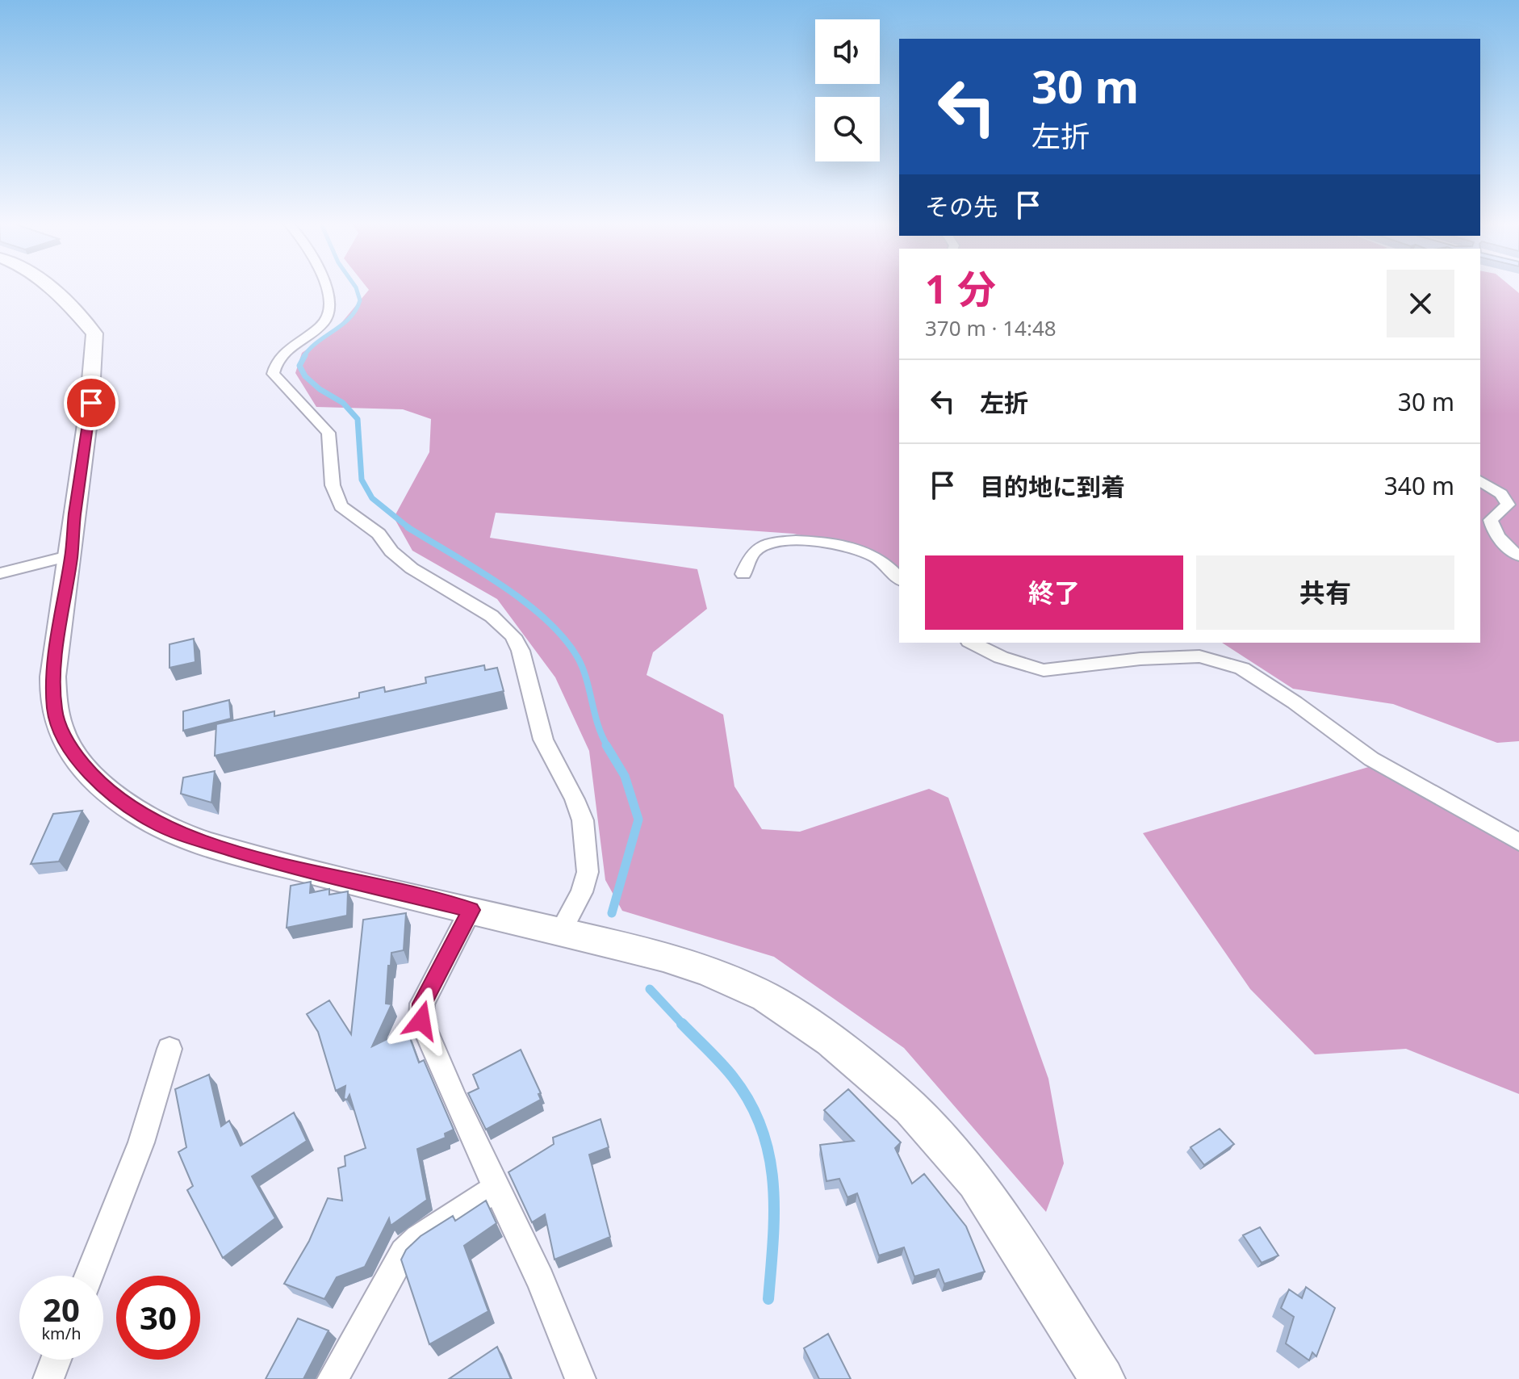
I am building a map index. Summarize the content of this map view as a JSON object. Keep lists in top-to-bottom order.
{
  "page": {
    "turn": ["30 m", "左折"],
    "then": "その先",
    "heading": ["1 分", "370 m · 14:48"],
    "list": [
      {
        "name": "左折",
        "value": "30 m"
      },
      {
        "name": "目的地に到着",
        "value": "340 m"
      }
    ],
    "buttons": ["終了", "共有"],
    "speed": "20 km/h",
    "limit": "30"
  }
}
